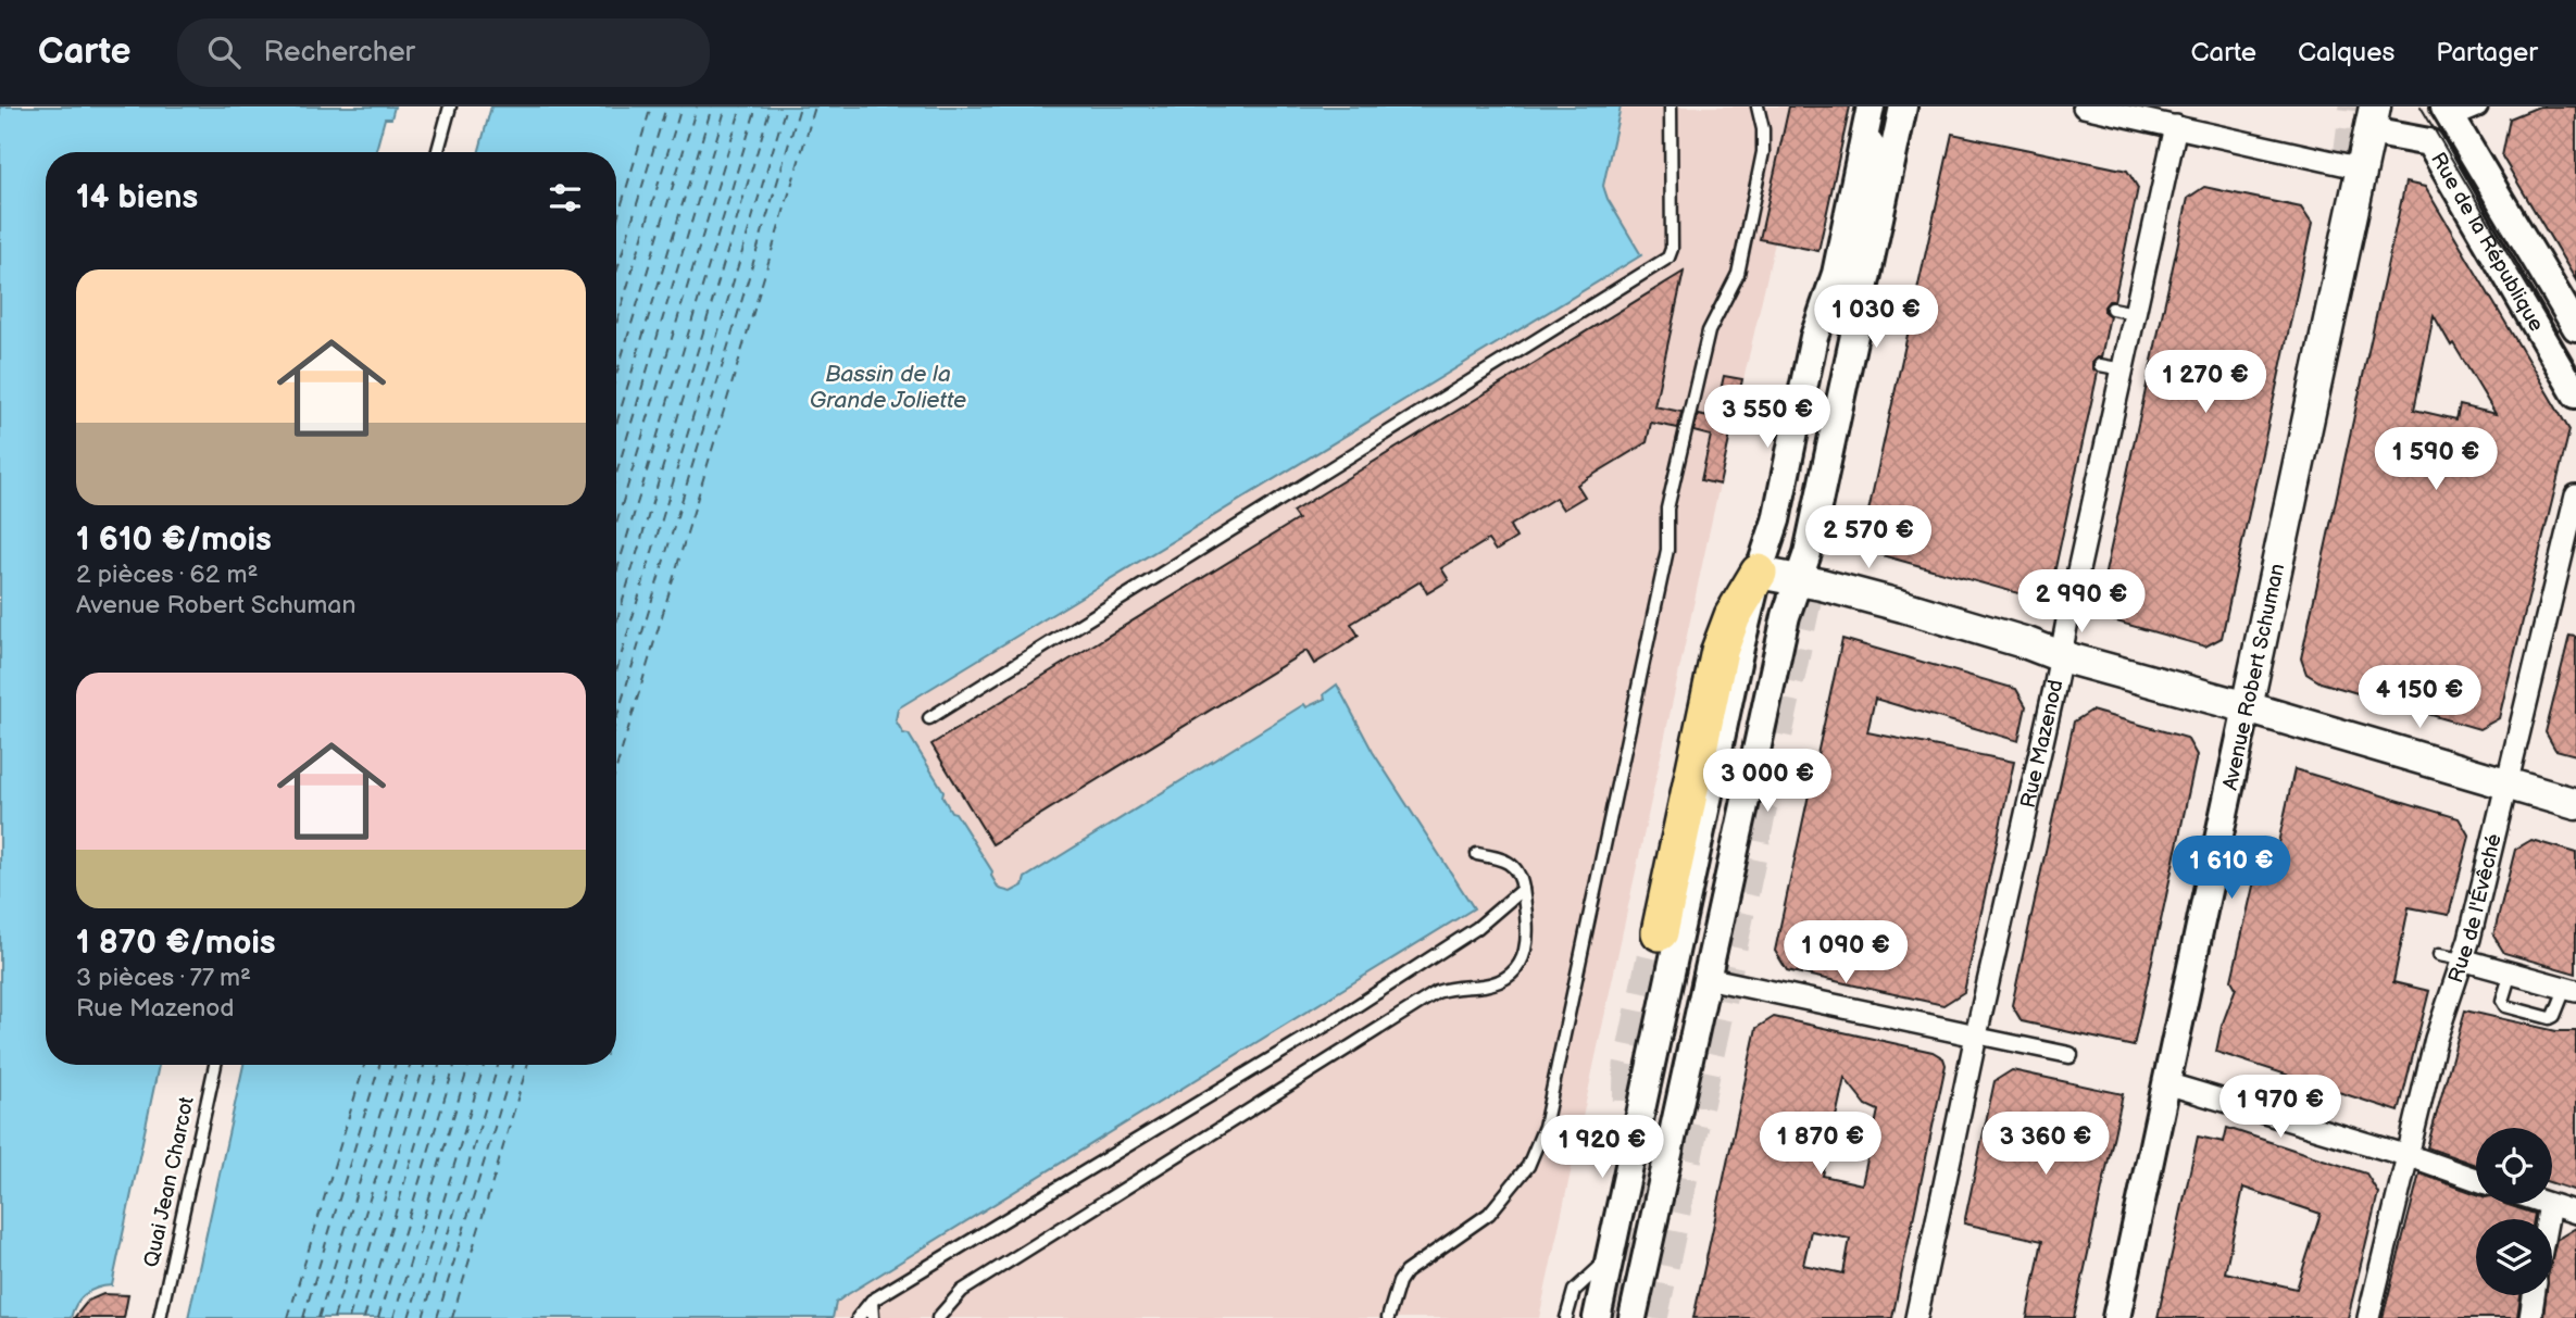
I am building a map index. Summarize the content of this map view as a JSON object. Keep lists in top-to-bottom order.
{
  "streets": {
    "main road": ["Avenue Robert Schuman"],
    "street": ["Rue de la République", "Rue Mazenod", "Rue de l'Évêché"],
    "lane": ["Quai Jean Charcot"]
  },
  "crossings": [
    ["Rue de la République", "Avenue Robert Schuman"]
  ],
  "water": ["Bassin de la Grande Joliette"],
  "page": {
    "header": "Carte",
    "search": "Rechercher",
    "nav": ["Carte", "Calques", "Partager"],
    "heading": "14 biens",
    "list": [
      {
        "name": "1 610 €/mois",
        "note": "2 pièces · 62 m² · Avenue Robert Schuman"
      },
      {
        "name": "1 870 €/mois",
        "note": "3 pièces · 77 m² · Rue Mazenod"
      }
    ],
    "price": [
      "1 030 €",
      "1 270 €",
      "3 550 €",
      "1 590 €",
      "2 570 €",
      "2 990 €",
      "4 150 €",
      "3 000 €",
      "1 610 €",
      "1 090 €",
      "1 970 €",
      "1 870 €",
      "3 360 €",
      "1 920 €"
    ]
  }
}
